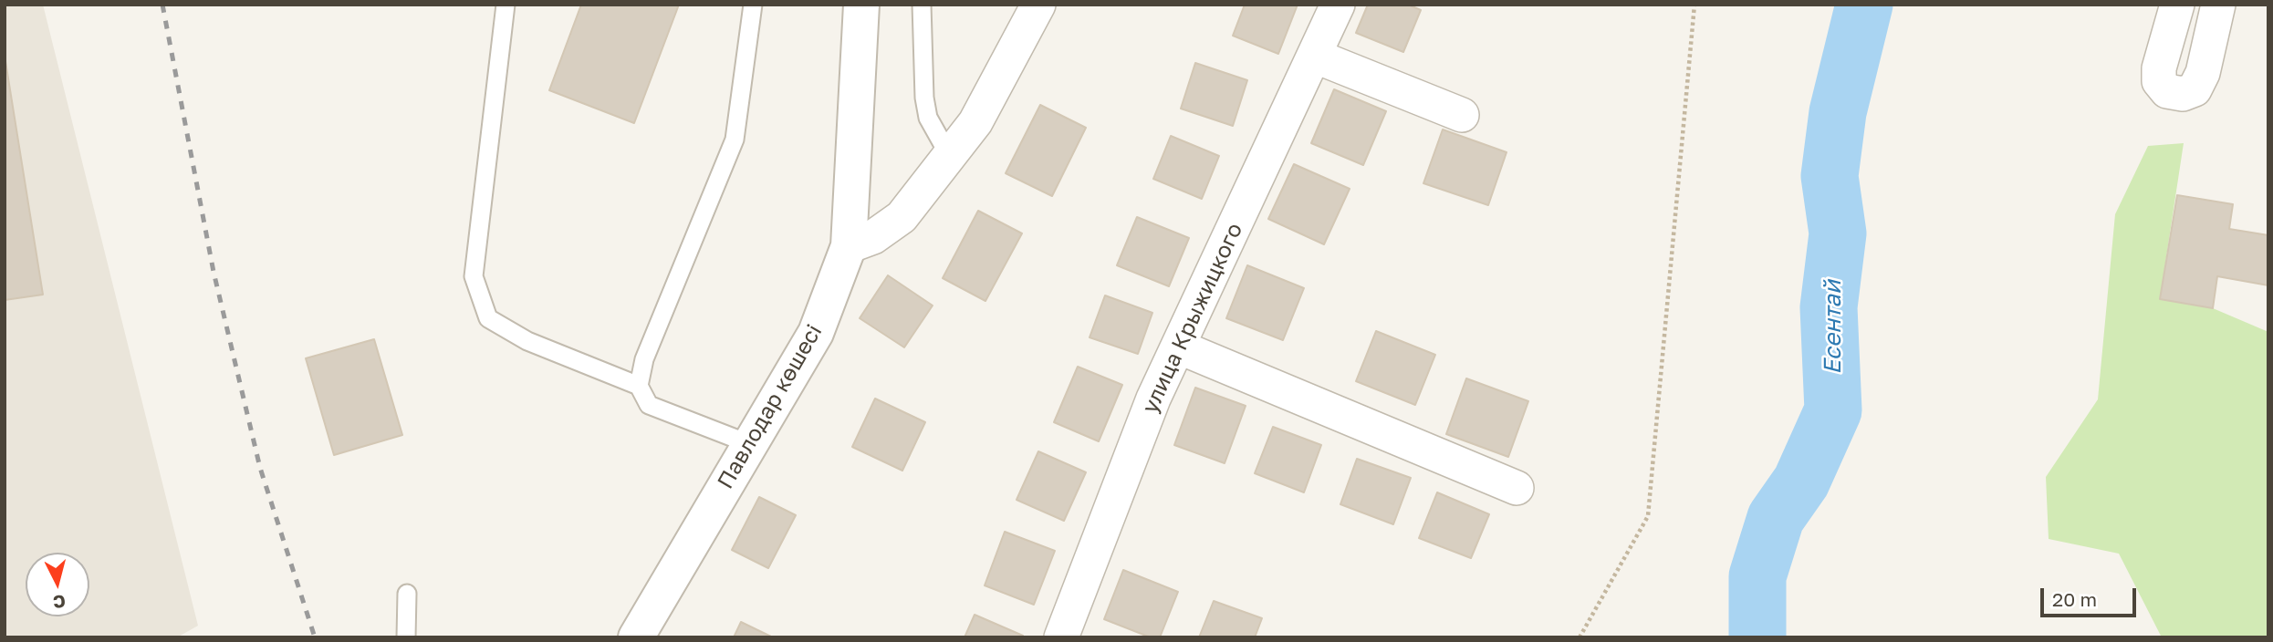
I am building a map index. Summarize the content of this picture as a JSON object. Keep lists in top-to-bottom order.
{
  "streets": {
    "street": ["улица Крыжицкого", "Павлодар көшесі"]
  },
  "water": ["Есентай"],
  "scale_bar": "20 m",
  "north": "bottom"
}
